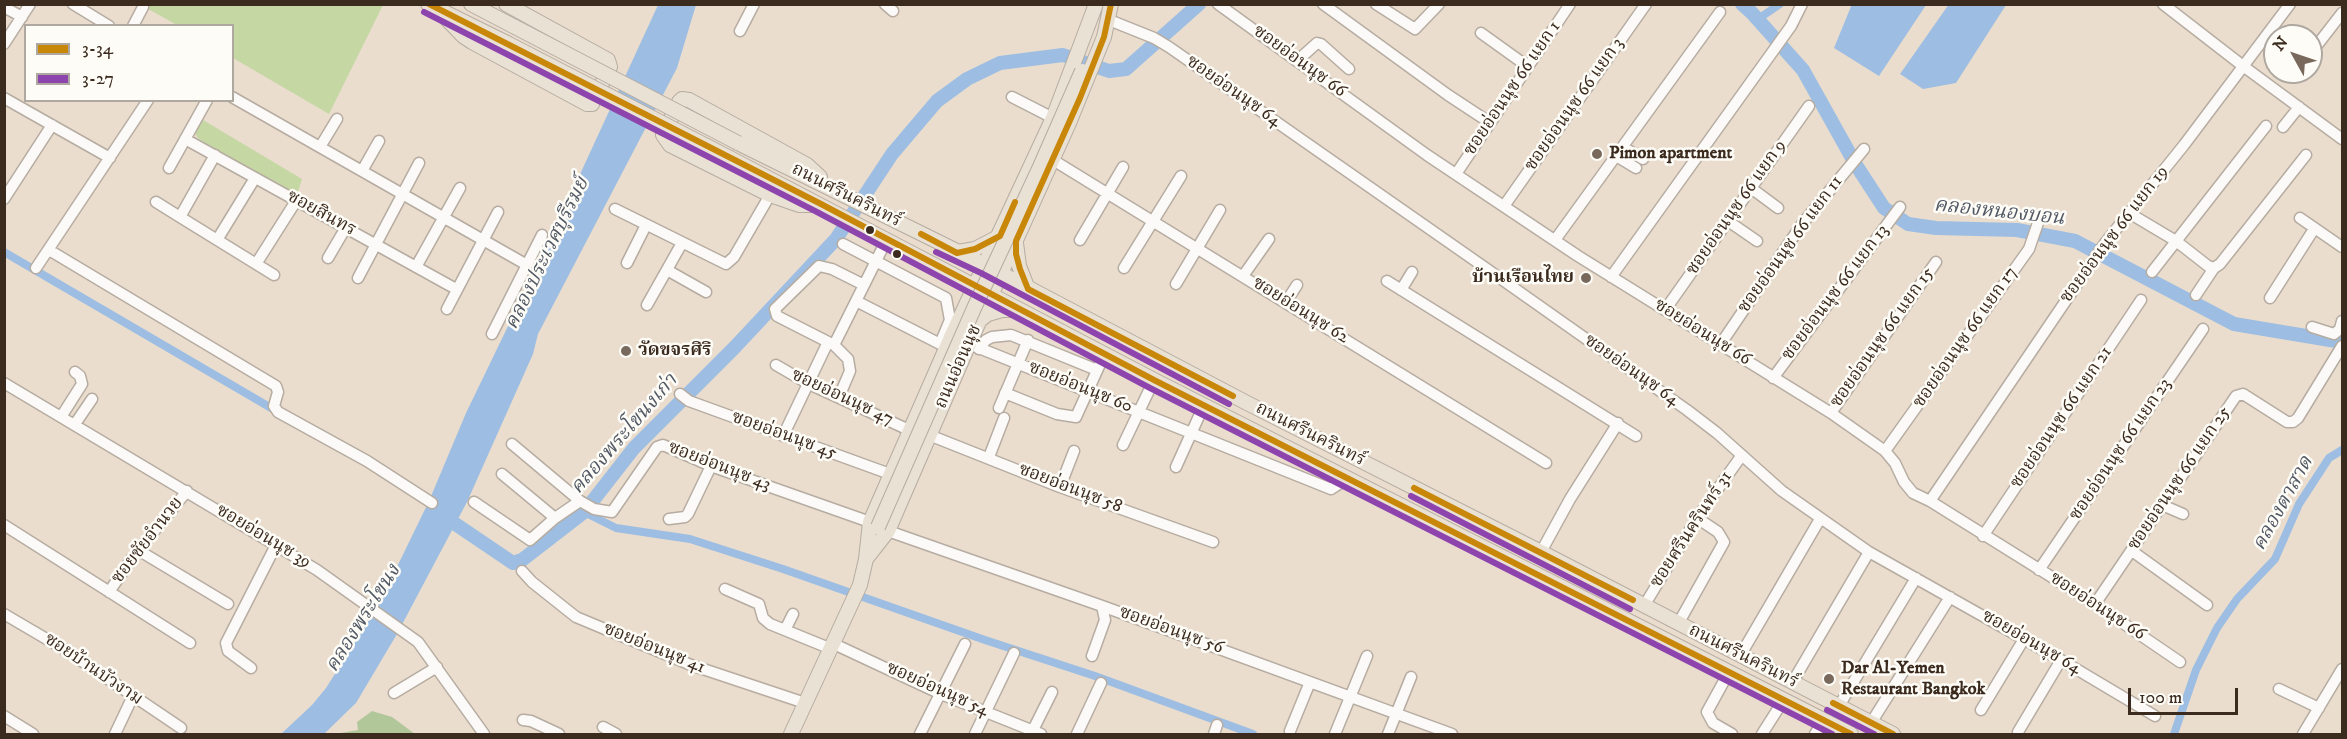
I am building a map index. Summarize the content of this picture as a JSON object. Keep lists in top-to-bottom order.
{
  "streets": {
    "main road": ["ถนนศรีนครินทร์", "ถนนอ่อนนุช"],
    "street": [
      "ซอยอ่อนนุช 66",
      "ซอยอ่อนนุช 66 แยก 1",
      "ซอยอ่อนนุช 64",
      "ซอยอ่อนนุช 66 แยก 3",
      "ซอยอ่อนนุช 66 แยก 9",
      "ซอยสินทร",
      "ซอยอ่อนนุช 66 แยก 19",
      "ซอยอ่อนนุช 66 แยก 11",
      "ซอยอ่อนนุช 66 แยก 13",
      "ซอยอ่อนนุช 62",
      "ซอยอ่อนนุช 66 แยก 15",
      "ซอยอ่อนนุช 66 แยก 17",
      "ซอยอ่อนนุช 60",
      "ซอยอ่อนนุช 47",
      "ซอยอ่อนนุช 66 แยก 21",
      "ซอยอ่อนนุช 45",
      "ซอยอ่อนนุช 66 แยก 23",
      "ซอยอ่อนนุช 43",
      "ซอยอ่อนนุช 66 แยก 25",
      "ซอยอ่อนนุช 58",
      "ซอยศรีนครินทร์ 31",
      "ซอยอ่อนนุช 39",
      "ซอยชัยอำนวย",
      "ซอยอ่อนนุช 56",
      "ซอยอ่อนนุช 41",
      "ซอยบ้านบัวงาม",
      "ซอยอ่อนนุช 54"
    ]
  },
  "crossings": [
    ["ซอยอ่อนนุช 66", "ซอยอ่อนนุช 66 แยก 1"],
    ["ซอยอ่อนนุช 66", "ซอยอ่อนนุช 66 แยก 3"],
    ["ซอยอ่อนนุช 66", "ซอยอ่อนนุช 66 แยก 9"],
    ["ซอยอ่อนนุช 66", "ซอยอ่อนนุช 66 แยก 19"],
    ["ซอยอ่อนนุช 66", "ซอยอ่อนนุช 66 แยก 11"],
    ["ซอยอ่อนนุช 66", "ซอยอ่อนนุช 66 แยก 13"],
    ["ซอยอ่อนนุช 66", "ซอยอ่อนนุช 66 แยก 15"],
    ["ซอยอ่อนนุช 66", "ซอยอ่อนนุช 66 แยก 17"],
    ["ซอยอ่อนนุช 66", "ซอยอ่อนนุช 66 แยก 21"],
    ["ซอยอ่อนนุช 66", "ซอยอ่อนนุช 66 แยก 23"],
    ["ซอยอ่อนนุช 66", "ซอยอ่อนนุช 66 แยก 25"],
    ["ซอยอ่อนนุช 64", "ถนนอ่อนนุช"],
    ["ซอยอ่อนนุช 64", "ซอยศรีนครินทร์ 31"],
    ["ถนนศรีนครินทร์", "ถนนอ่อนนุช"],
    ["ถนนศรีนครินทร์", "ซอยอ่อนนุช 60"],
    ["ถนนศรีนครินทร์", "ซอยศรีนครินทร์ 31"],
    ["ซอยอ่อนนุช 62", "ถนนอ่อนนุช"],
    ["ถนนอ่อนนุช", "ซอยอ่อนนุช 60"],
    ["ถนนอ่อนนุช", "ซอยอ่อนนุช 47"],
    ["ถนนอ่อนนุช", "ซอยอ่อนนุช 45"],
    ["ถนนอ่อนนุช", "ซอยอ่อนนุช 43"],
    ["ถนนอ่อนนุช", "ซอยอ่อนนุช 58"],
    ["ถนนอ่อนนุช", "ซอยอ่อนนุช 56"],
    ["ถนนอ่อนนุช", "ซอยอ่อนนุช 41"],
    ["ถนนอ่อนนุช", "ซอยอ่อนนุช 54"],
    ["ซอยอ่อนนุช 43", "ซอยอ่อนนุช 56"],
    ["ซอยอ่อนนุช 39", "ซอยชัยอำนวย"]
  ],
  "water": [
    "คลองหนองบอน",
    "คลองประเวศบุรีรมย์",
    "คลองพระโขนงเก่า",
    "คลองตาสาด",
    "คลองพระโขนง"
  ],
  "places": [
    "Pimon apartment",
    "บ้านเรือนไทย",
    "วัดขจรศิริ",
    "Dar Al-Yemen Restaurant Bangkok"
  ],
  "lines": ["transit line 3-34", "transit line 3-27"],
  "legend": ["3-34", "3-27"],
  "scale_bar": "100 m",
  "north": "top left"
}
